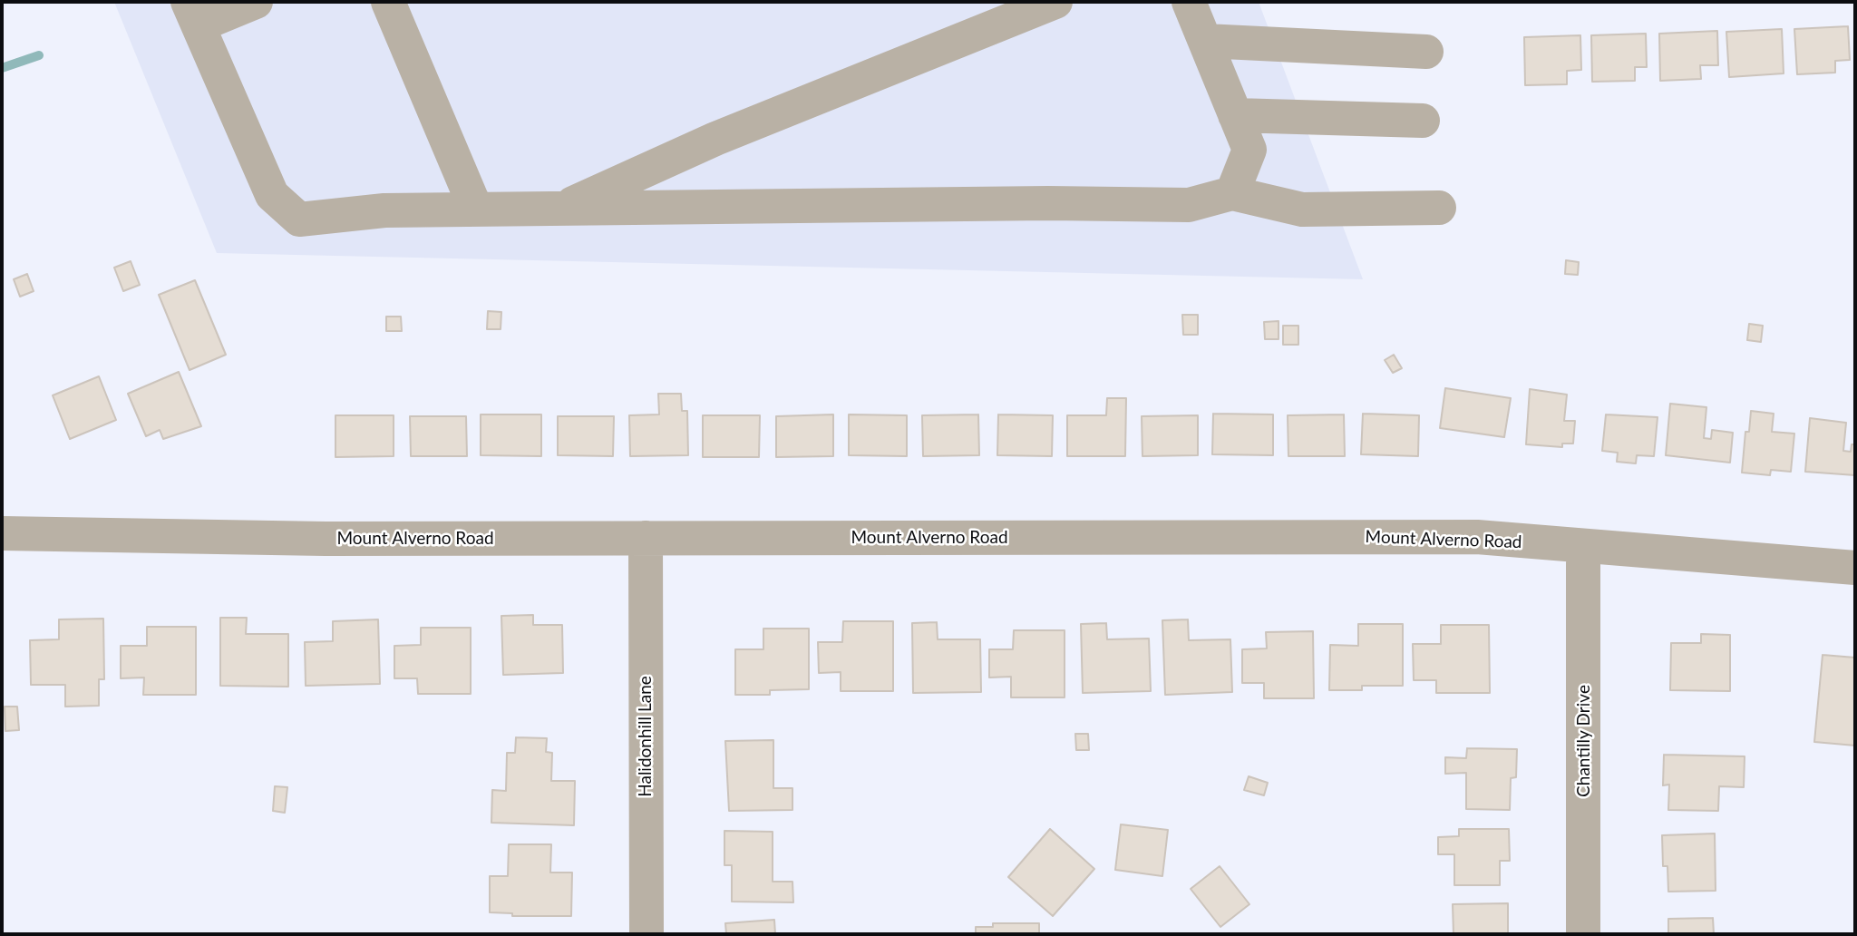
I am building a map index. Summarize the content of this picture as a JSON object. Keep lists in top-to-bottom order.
{
  "streets": {
    "street": ["Mount Alverno Road", "Halidonhill Lane", "Chantilly Drive"]
  },
  "crossings": [
    ["Mount Alverno Road", "Halidonhill Lane"],
    ["Mount Alverno Road", "Chantilly Drive"]
  ]
}
